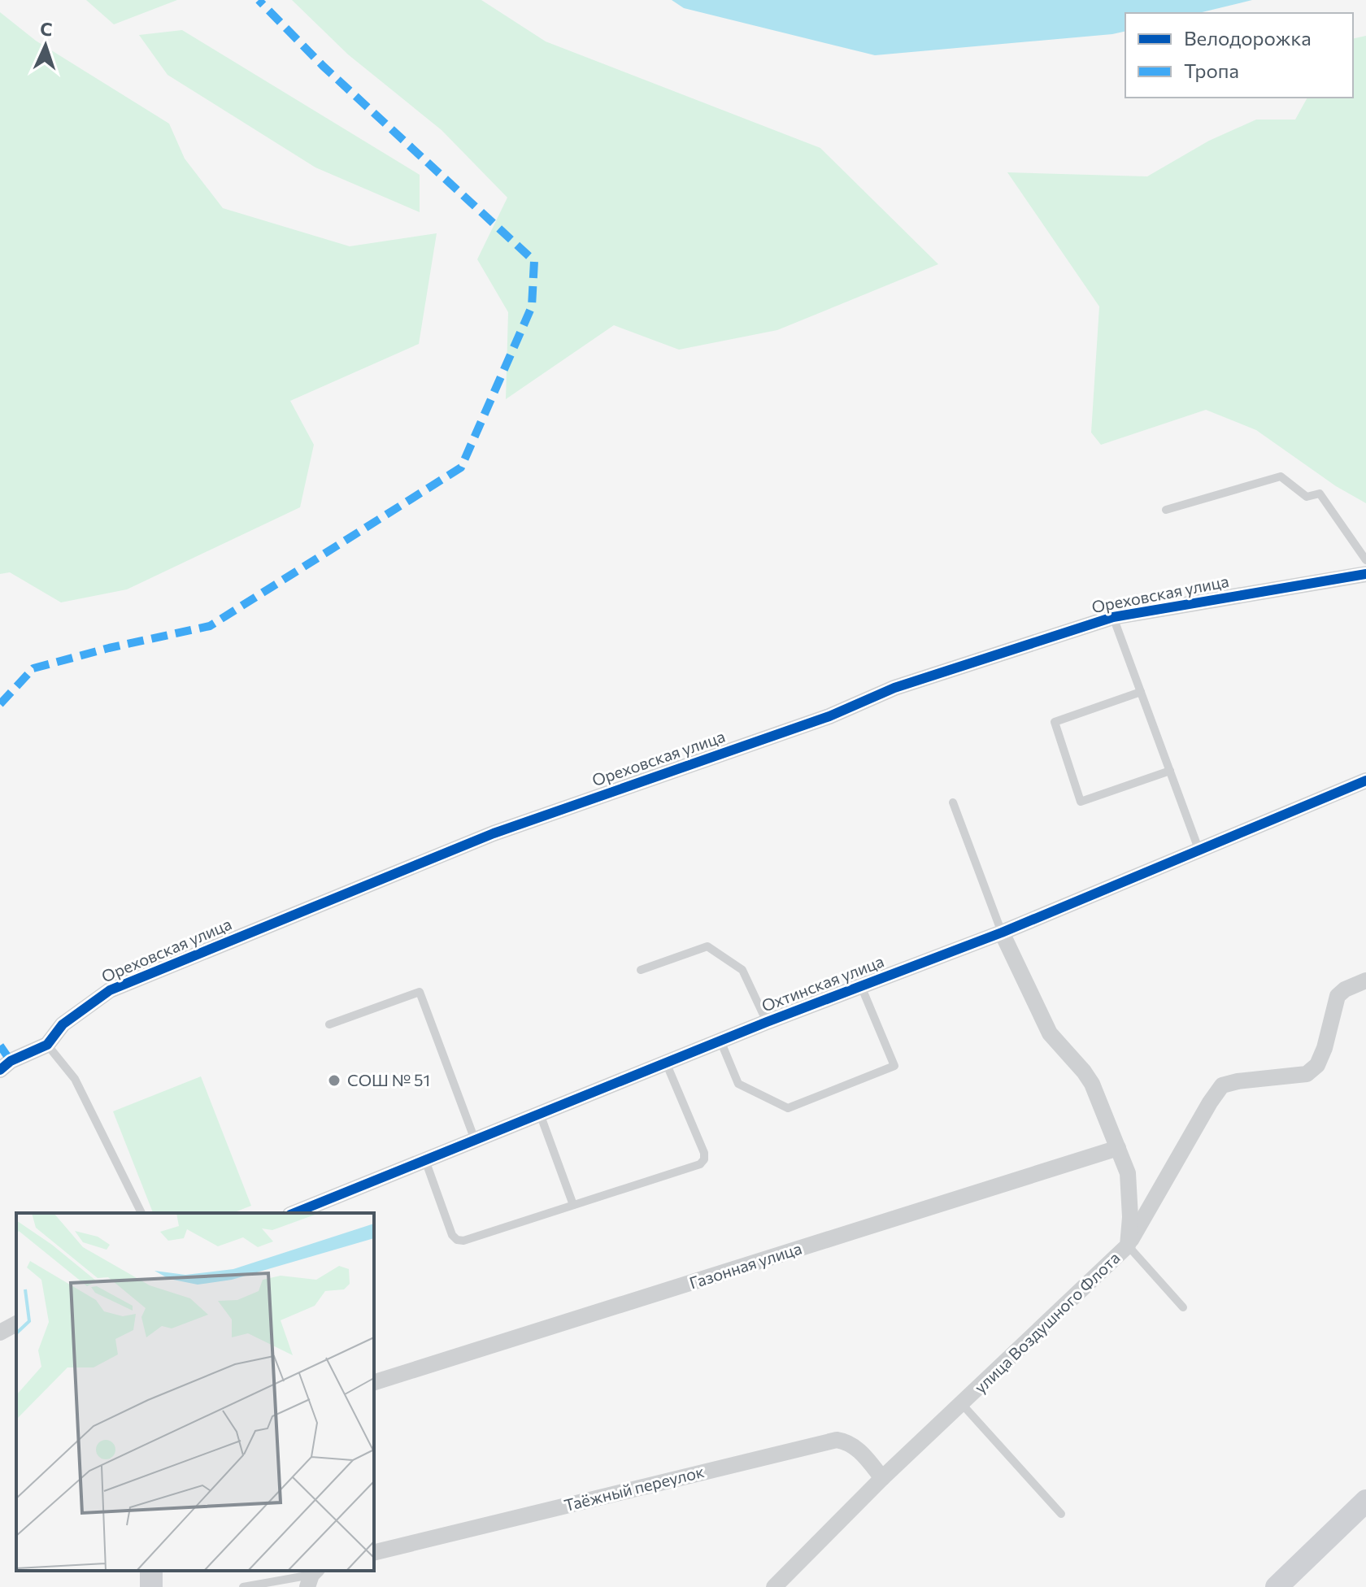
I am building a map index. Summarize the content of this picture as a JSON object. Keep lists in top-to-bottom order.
{
  "streets": {
    "street": [
      "Ореховская улица",
      "Охтинская улица",
      "Газонная улица",
      "улица Воздушного Флота",
      "Таёжный переулок"
    ]
  },
  "crossings": [
    ["Охтинская улица", "улица Воздушного Флота"],
    ["Газонная улица", "улица Воздушного Флота"],
    ["улица Воздушного Флота", "Таёжный переулок"]
  ],
  "places": ["СОШ № 51"],
  "legend": ["Велодорожка", "Тропа"],
  "north": "top"
}
